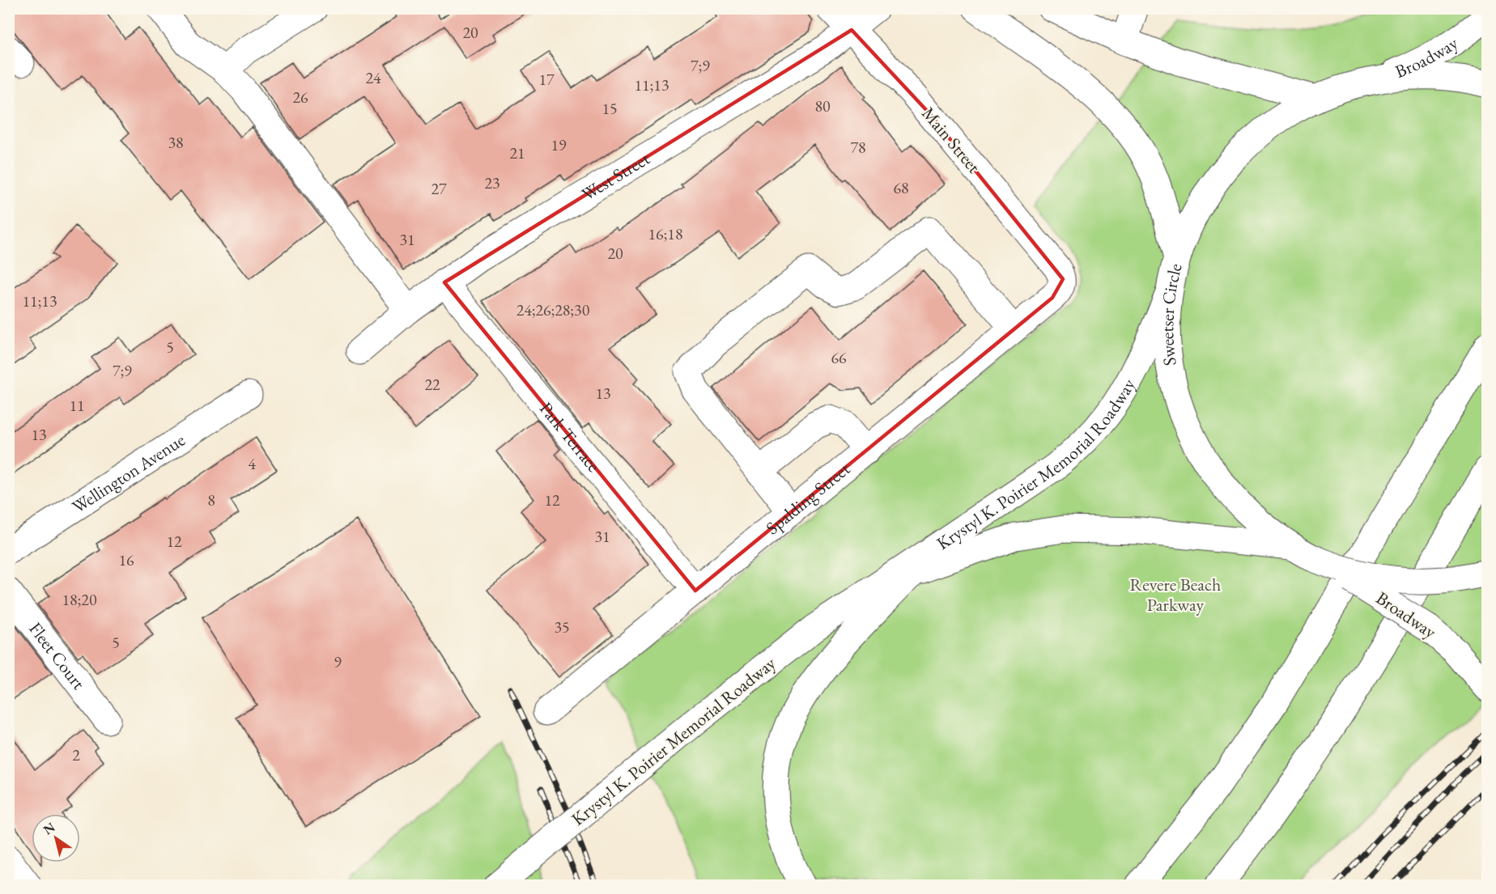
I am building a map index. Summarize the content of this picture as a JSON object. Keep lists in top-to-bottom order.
{
  "streets": {
    "main road": [
      "Broadway",
      "Main Street",
      "West Street",
      "Sweetser Circle",
      "Park Terrace",
      "Krystyl K. Poirier Memorial Roadway",
      "Wellington Avenue",
      "Spalding Street",
      "Fleet Court"
    ]
  },
  "crossings": [
    ["Broadway", "Sweetser Circle"],
    ["Broadway", "Krystyl K. Poirier Memorial Roadway"],
    ["Main Street", "West Street"],
    ["Main Street", "Spalding Street"],
    ["West Street", "Park Terrace"],
    ["Sweetser Circle", "Krystyl K. Poirier Memorial Roadway"],
    ["Park Terrace", "Spalding Street"]
  ],
  "parks": ["Revere Beach Parkway"],
  "house_numbers": [
    "20",
    "7;9",
    "24",
    "17",
    "11;13",
    "26",
    "80",
    "15",
    "38",
    "19",
    "78",
    "21",
    "23",
    "68",
    "27",
    "16;18",
    "31",
    "20",
    "11;13",
    "24;26;28;30",
    "5",
    "66",
    "7;9",
    "22",
    "13",
    "11",
    "13",
    "4",
    "8",
    "12",
    "31",
    "12",
    "16",
    "18;20",
    "35",
    "5",
    "9",
    "2"
  ],
  "north": "top left"
}
